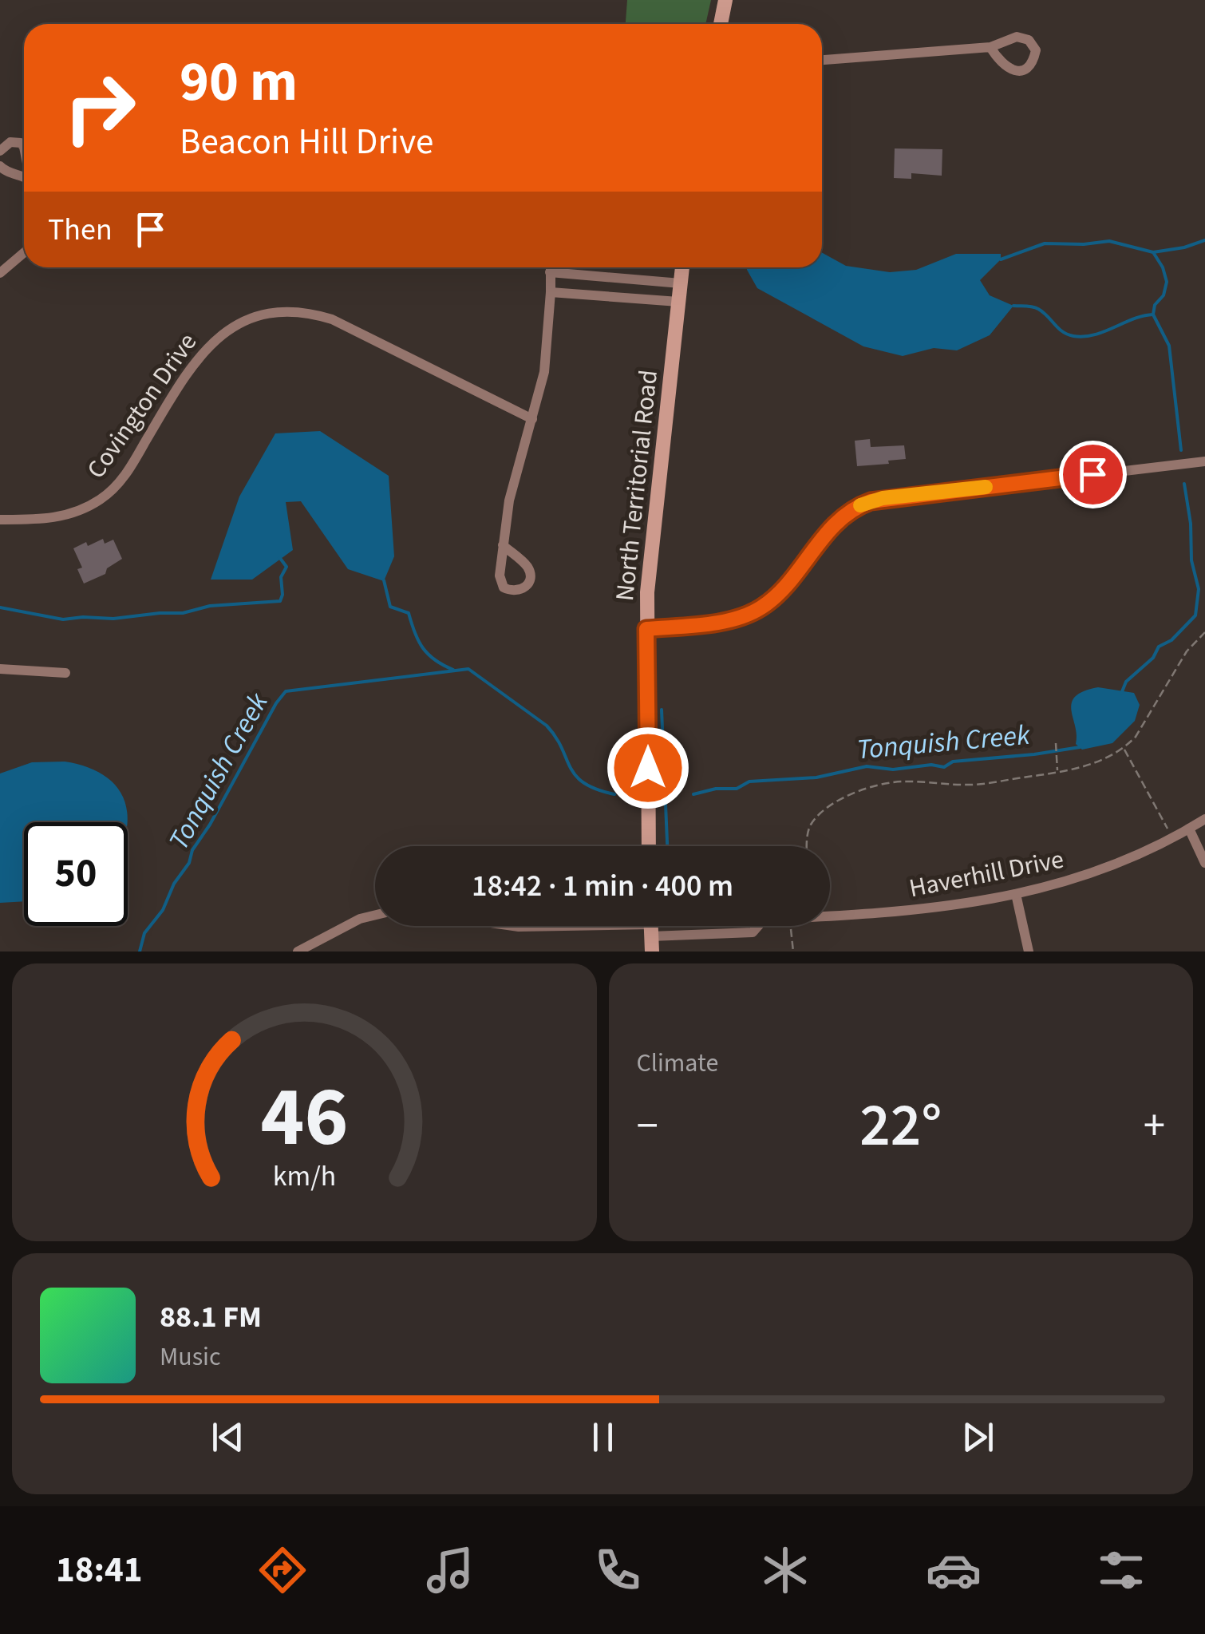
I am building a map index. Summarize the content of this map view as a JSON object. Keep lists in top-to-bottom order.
{
  "streets": {
    "main road": ["North Territorial Road"],
    "street": ["Covington Drive", "Haverhill Drive"]
  },
  "water": ["Tonquish Creek"],
  "page": {
    "turn": ["90 m", "Beacon Hill Drive"],
    "then": "Then",
    "limit": "50",
    "trip": "18:42 · 1 min · 400 m",
    "tile": "Climate",
    "heat": ["−", "22°", "+"],
    "song": ["88.1 FM", "Music"],
    "tabs": "18:41",
    "gauge": ["46", "km/h"]
  }
}
